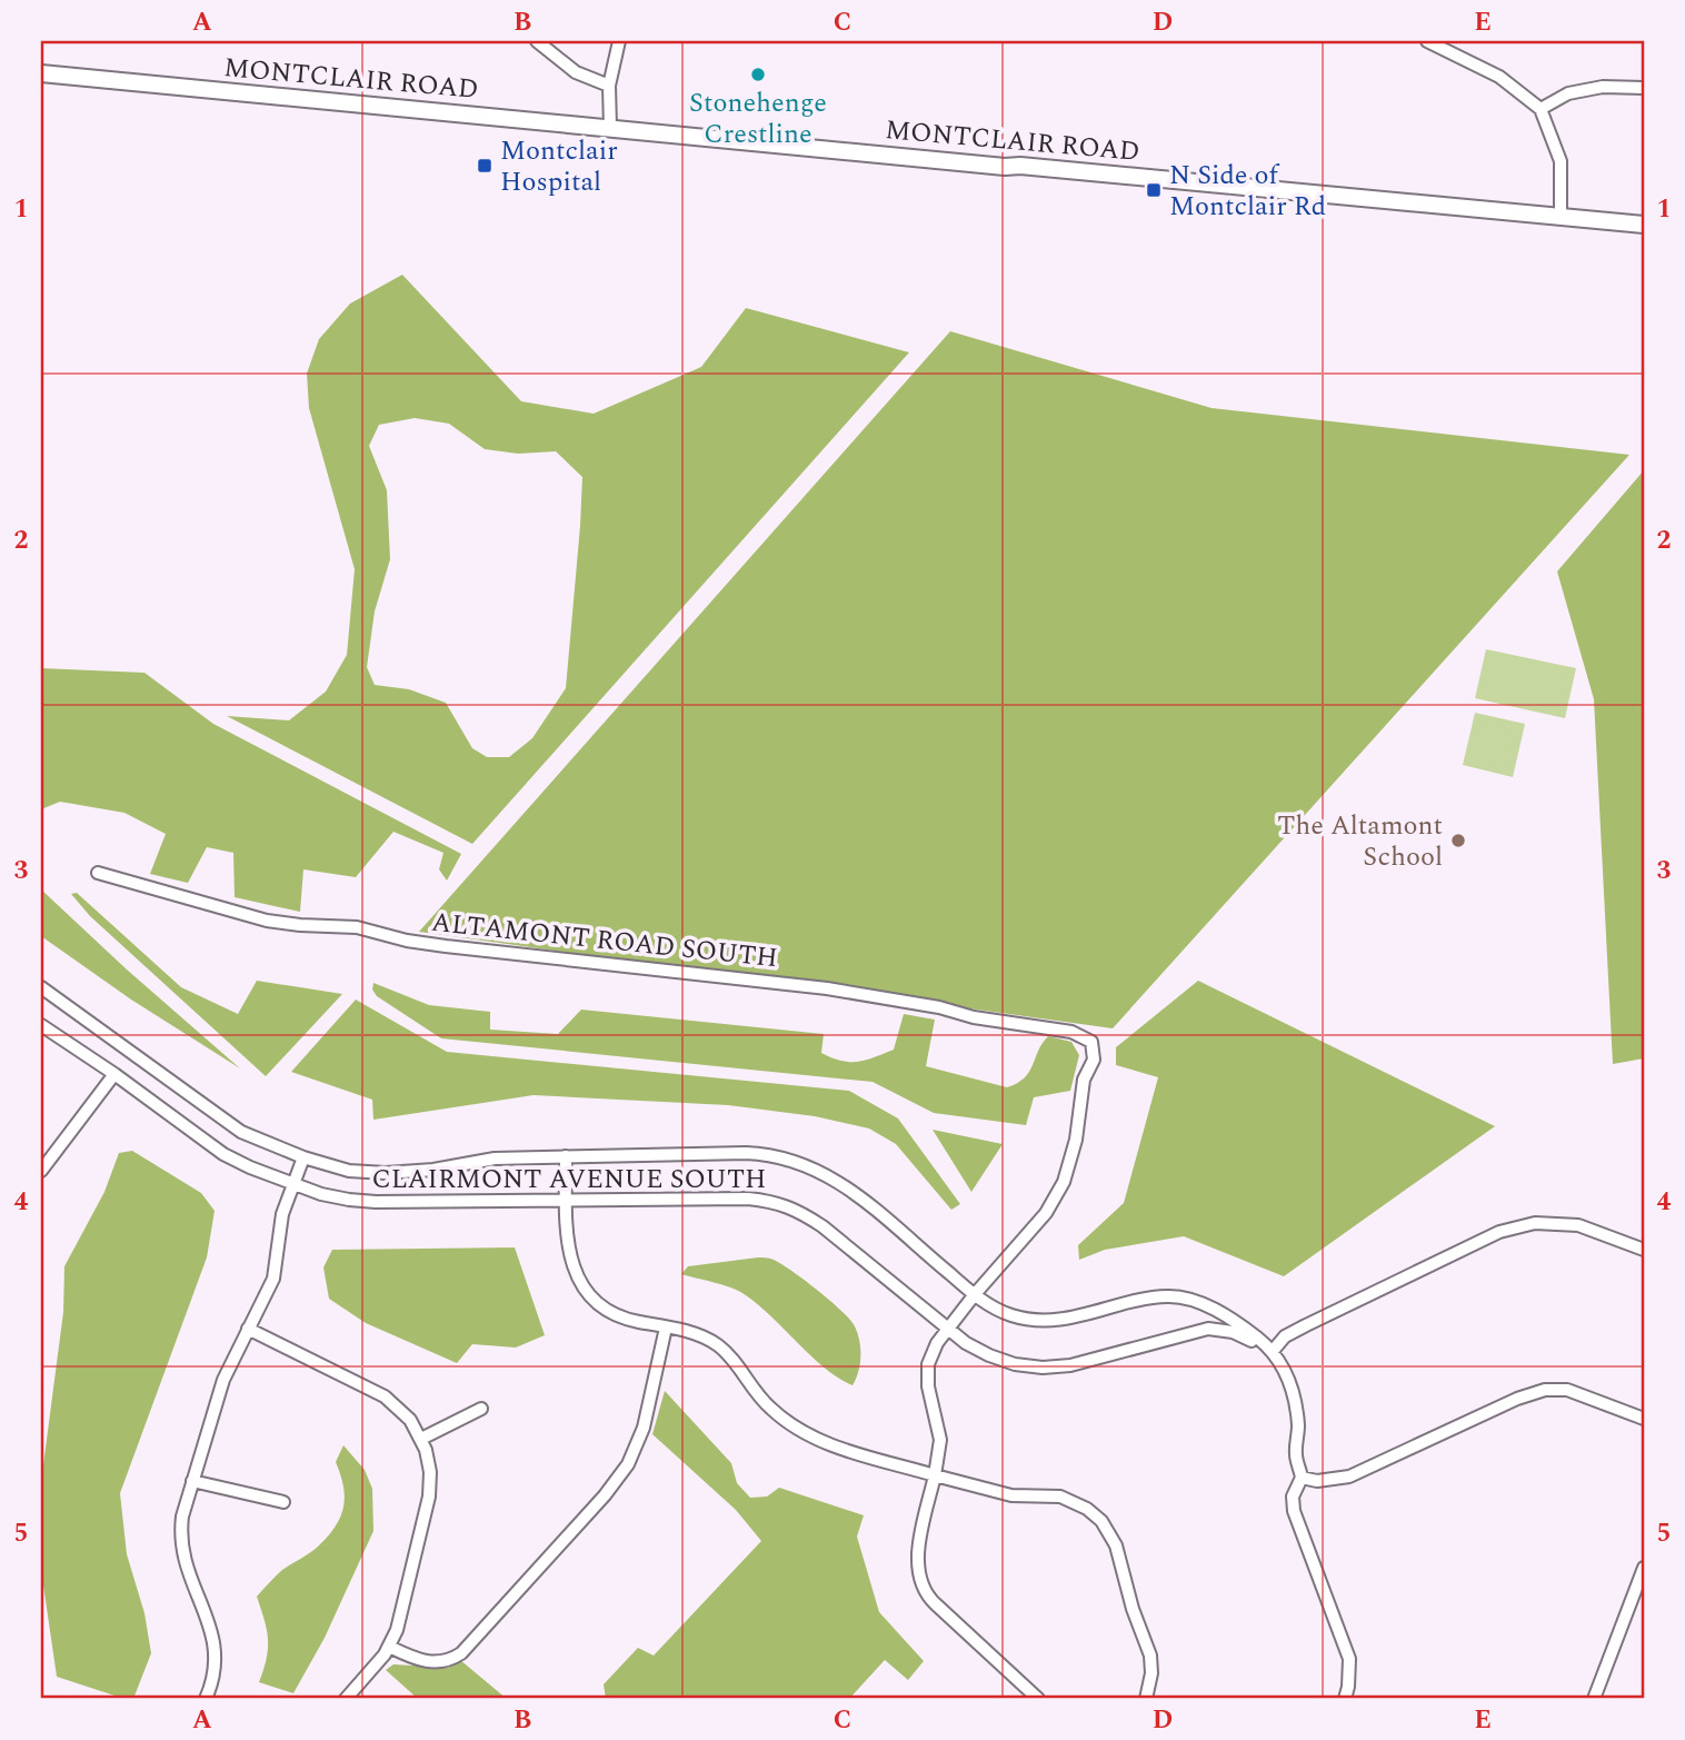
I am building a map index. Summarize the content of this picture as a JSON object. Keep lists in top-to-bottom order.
{
  "streets": {
    "main road": ["MONTCLAIR ROAD"],
    "street": ["ALTAMONT ROAD SOUTH", "CLAIRMONT AVENUE SOUTH"]
  },
  "crossings": [
    ["ALTAMONT ROAD SOUTH", "CLAIRMONT AVENUE SOUTH"]
  ],
  "places": {
    "other": ["Stonehenge Crestline", "The Altamont School"],
    "transit": ["Montclair Hospital", "N Side of Montclair Rd"]
  },
  "grid": {
    "columns": [
      "A",
      "B",
      "C",
      "D",
      "E"
    ],
    "rows": [
      "1",
      "2",
      "3",
      "4",
      "5"
    ]
  }
}
